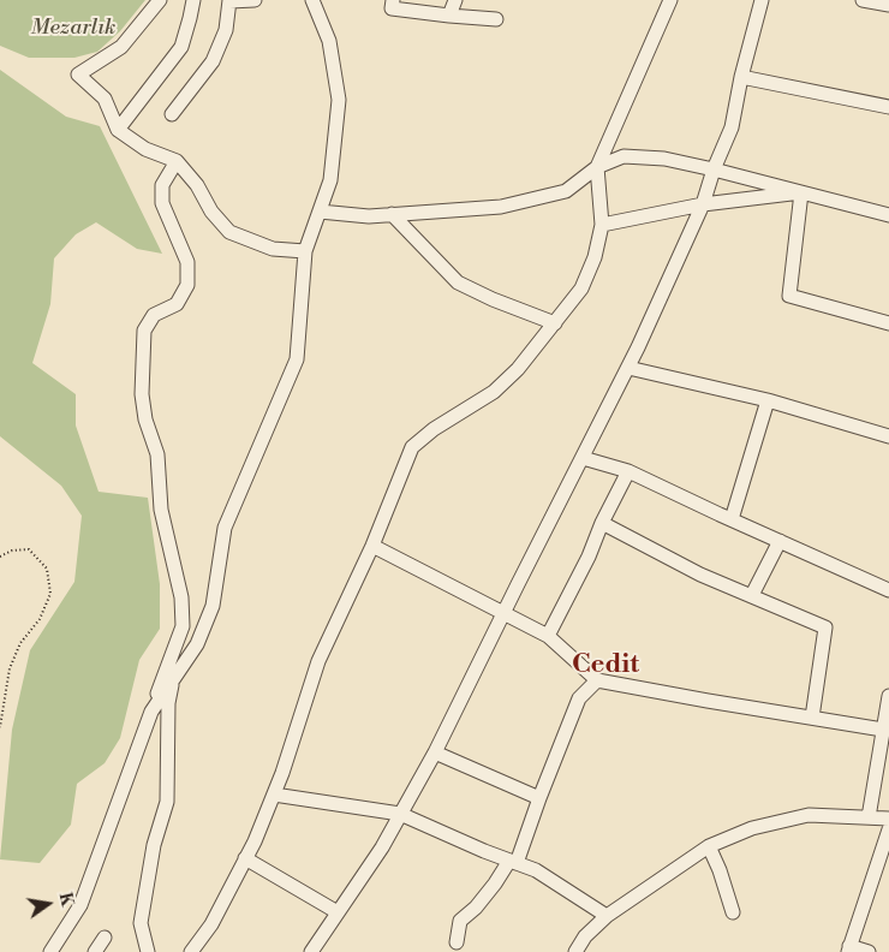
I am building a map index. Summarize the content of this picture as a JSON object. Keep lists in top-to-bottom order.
{
  "districts": ["Cedit"],
  "parks": ["Mezarlık"],
  "north": "right"
}
